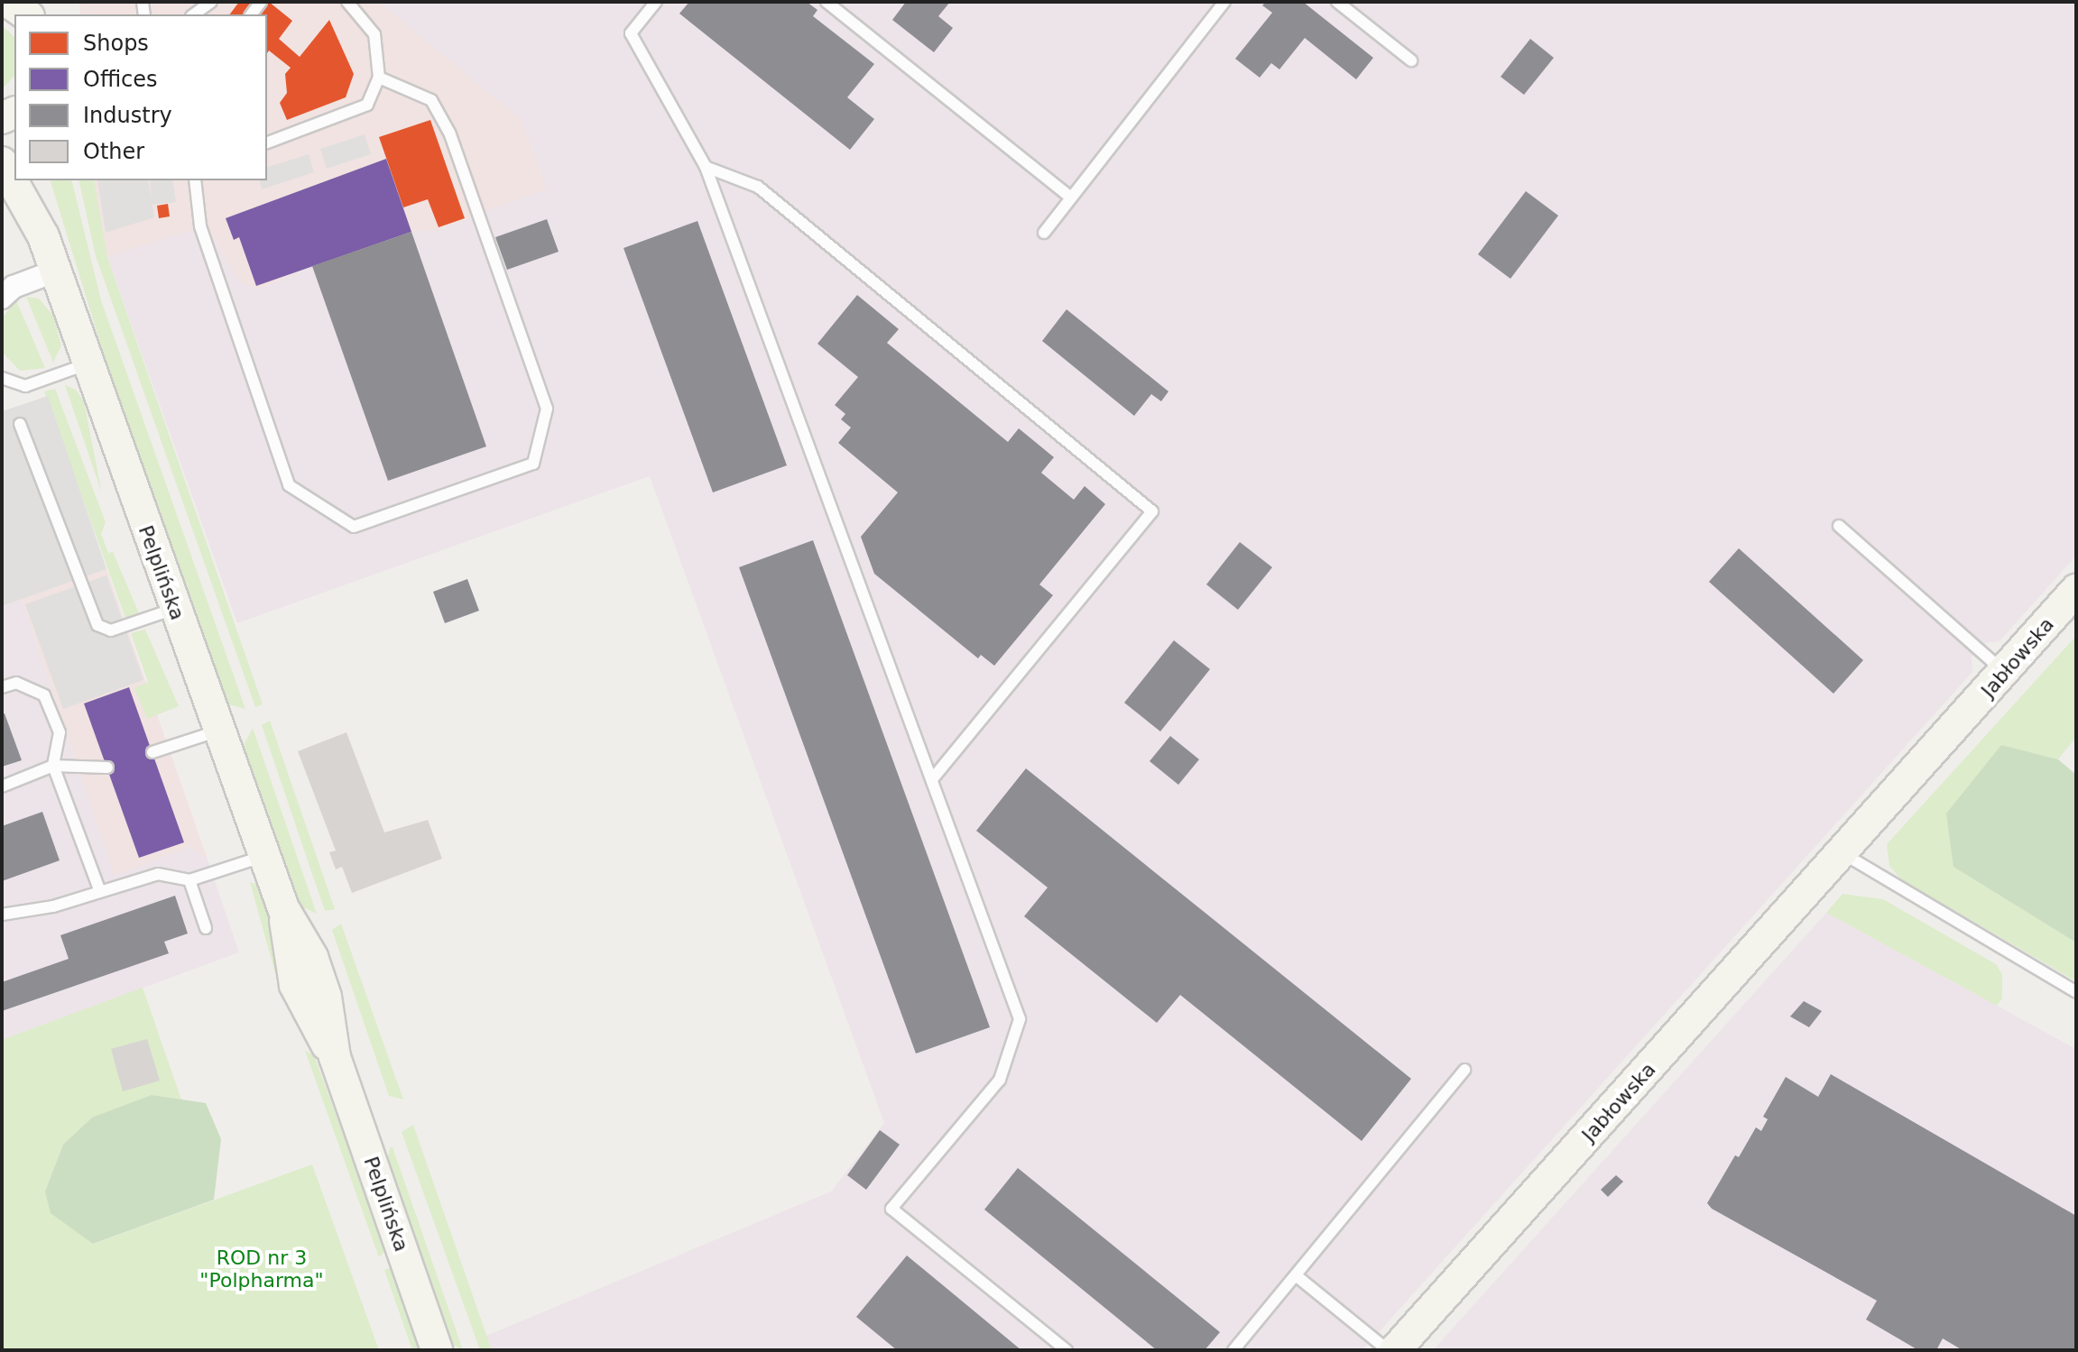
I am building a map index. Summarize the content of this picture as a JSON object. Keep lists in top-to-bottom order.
{
  "streets": {
    "main road": ["Pelplińska", "Jabłowska"]
  },
  "parks": ["ROD nr 3 \"Polpharma\""],
  "legend": [
    "Shops",
    "Offices",
    "Industry",
    "Other"
  ]
}
